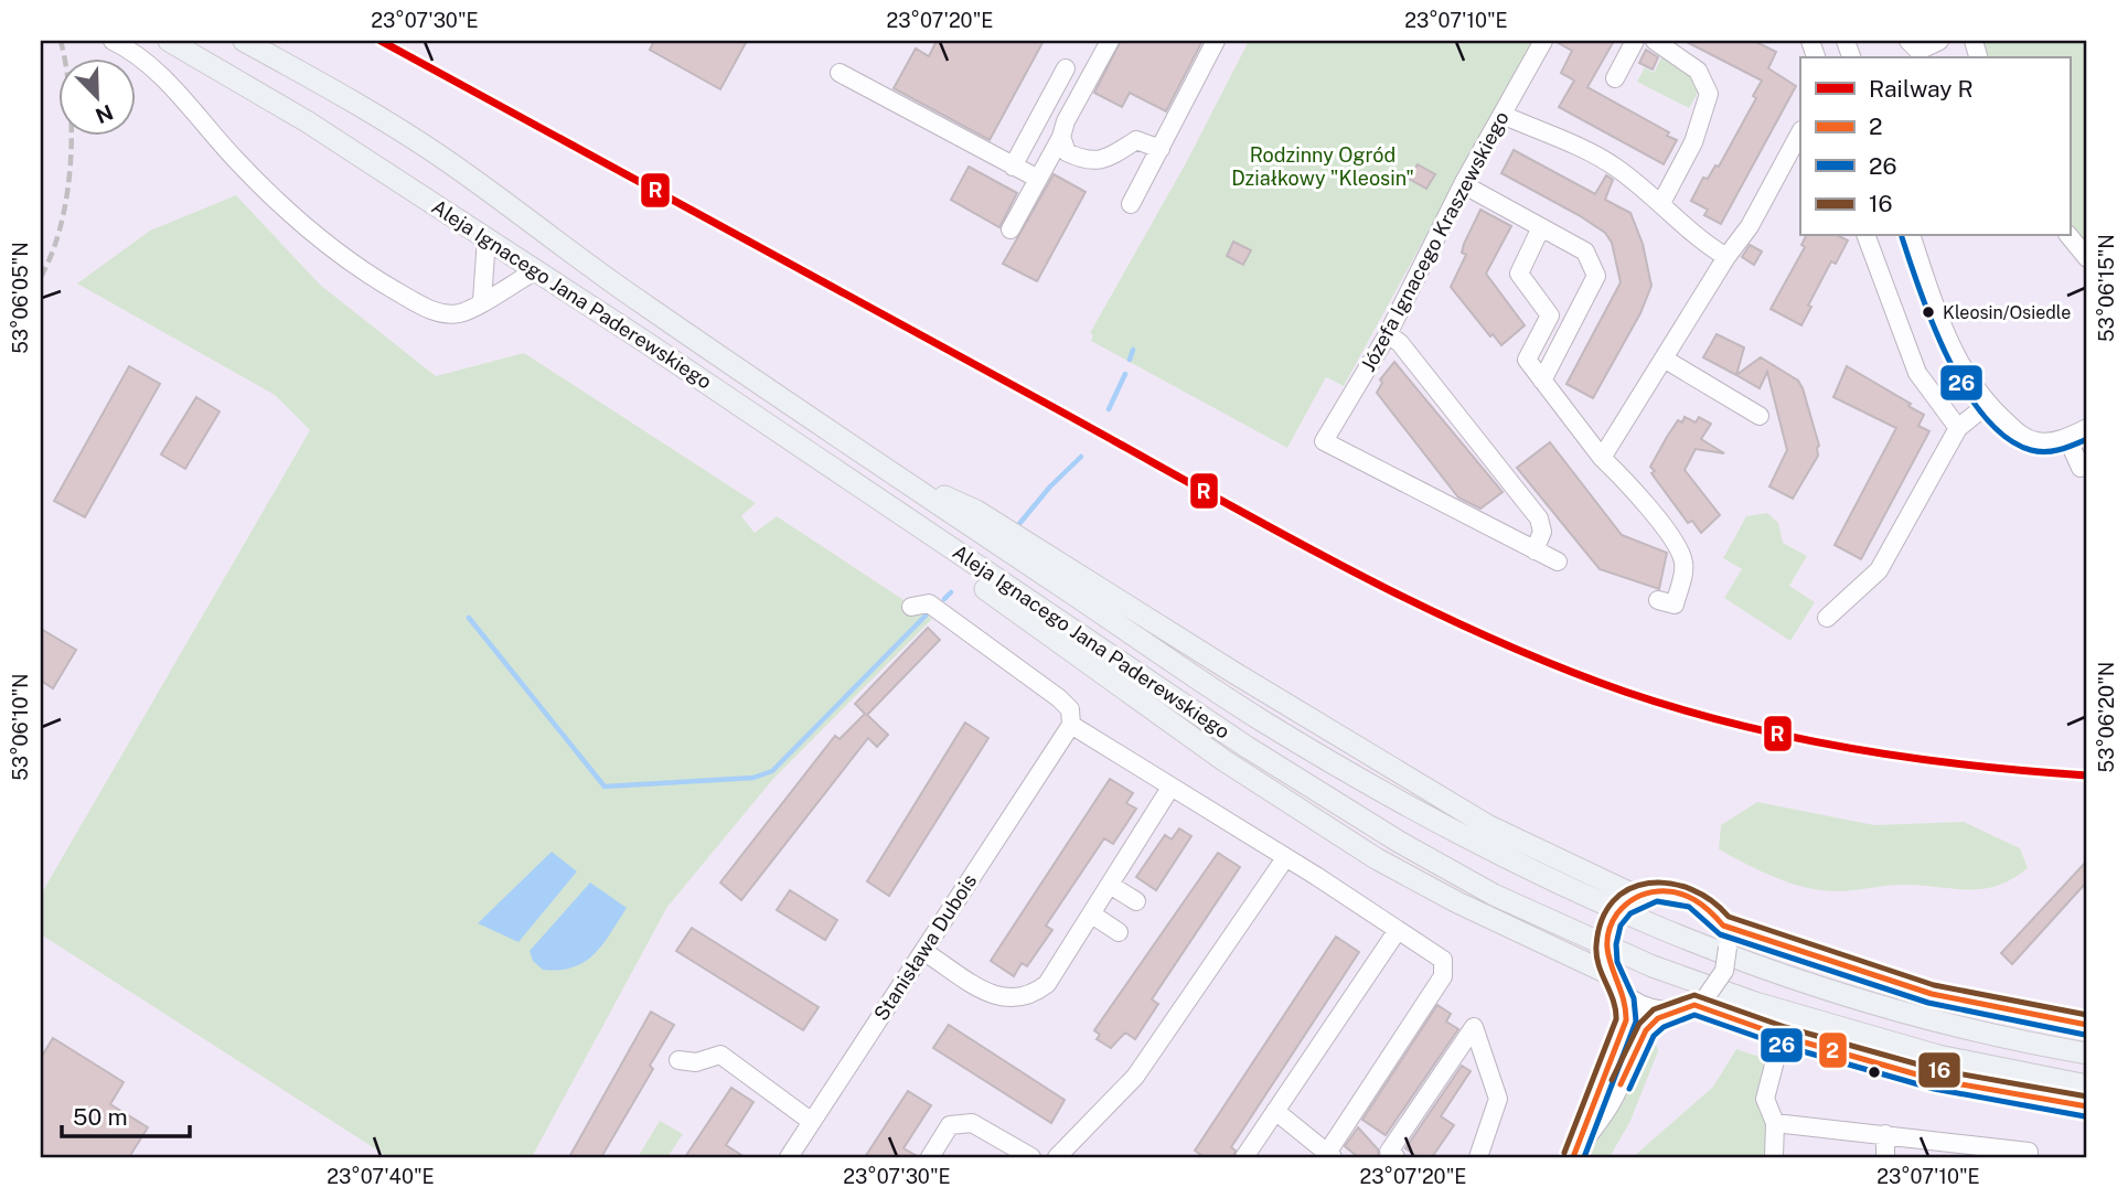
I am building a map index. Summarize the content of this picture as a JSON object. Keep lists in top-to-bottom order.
{
  "streets": {
    "main road": ["Aleja Ignacego Jana Paderewskiego"],
    "street": ["Józefa Ignacego Kraszewskiego", "Stanisława Dubois"]
  },
  "parks": ["Rodzinny Ogród Działkowy \"Kleosin\""],
  "places": ["Kleosin/Osiedle"],
  "lines": [
    "rail line R",
    "transit line 26",
    "transit line 16",
    "transit line 2"
  ],
  "legend": [
    "Railway R",
    "2",
    "26",
    "16"
  ],
  "scale_bar": "50 m",
  "north": "bottom right",
  "coordinates": [
    "23°07'30\"E",
    "23°07'20\"E",
    "23°07'10\"E",
    "53°06'15\"N",
    "53°06'05\"N",
    "53°06'20\"N",
    "53°06'10\"N",
    "23°07'40\"E"
  ]
}
